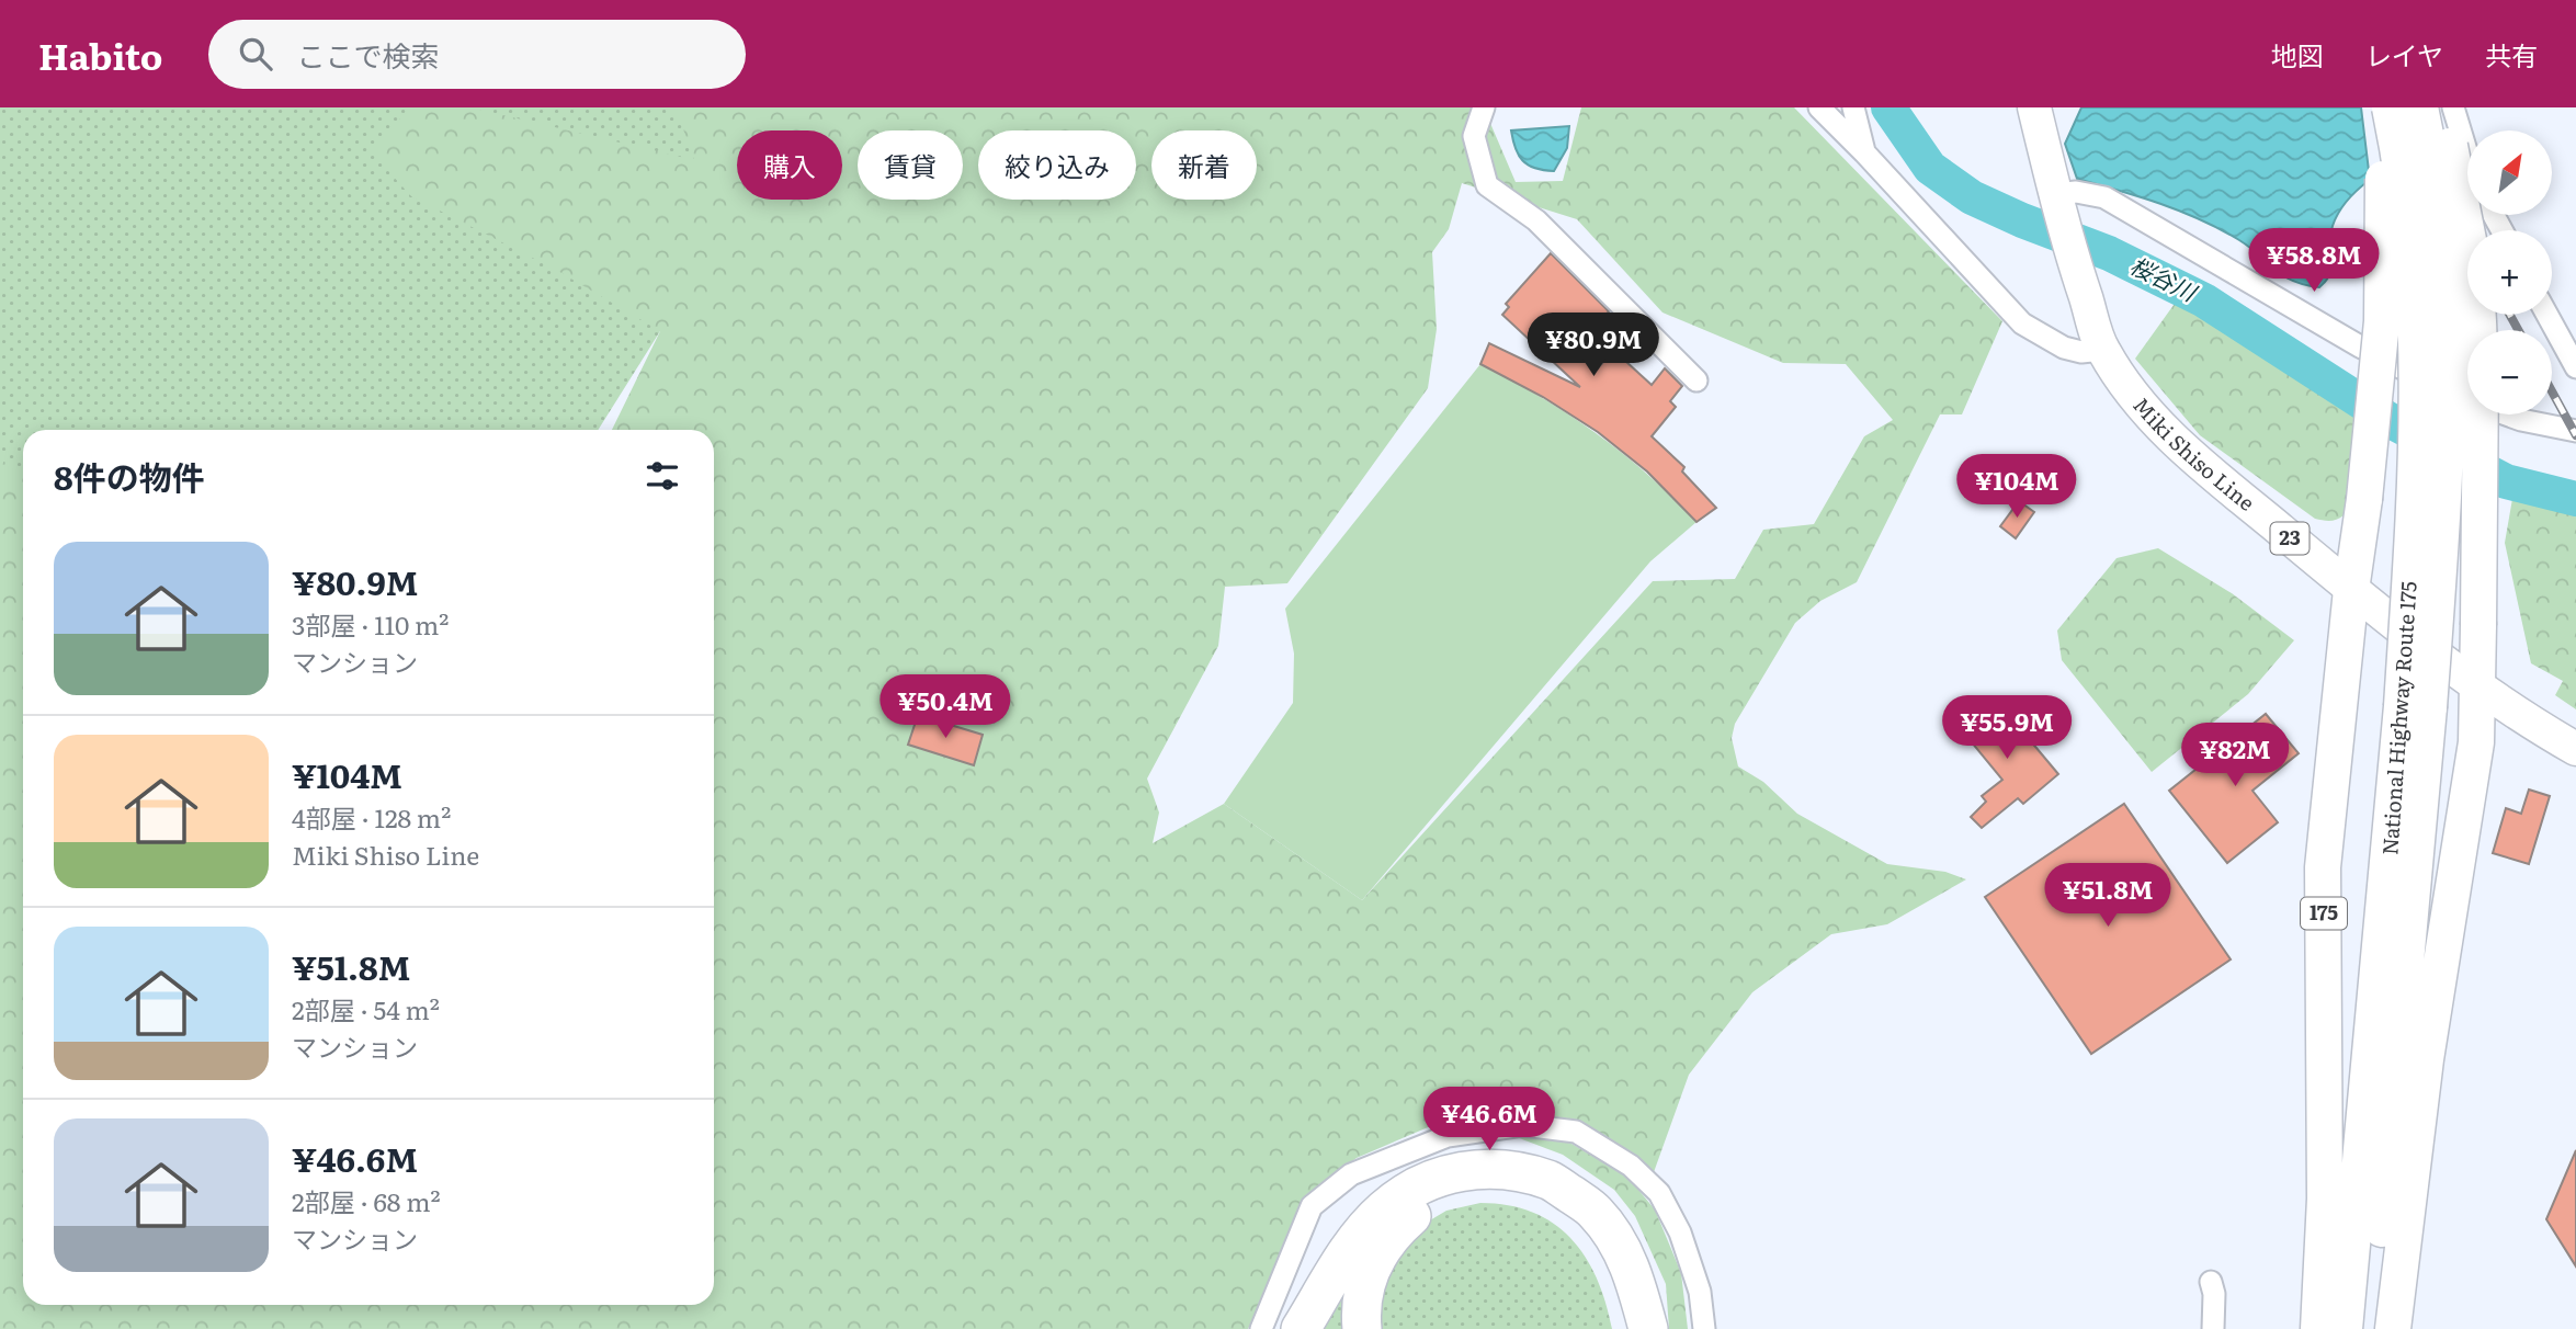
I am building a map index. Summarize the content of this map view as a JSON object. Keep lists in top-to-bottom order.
{
  "streets": {
    "highway": ["National Highway Route 175", "175"],
    "main road": ["Miki Shiso Line", "23"]
  },
  "crossings": [
    ["Miki Shiso Line", "175"]
  ],
  "water": ["桜谷川"],
  "north": "top right",
  "page": {
    "header": "Habito",
    "search": "ここで検索",
    "nav": ["地図", "レイヤ", "共有"],
    "map_buttons": ["+", "−"],
    "chip": [
      "購入",
      "賃貸",
      "絞り込み",
      "新着"
    ],
    "price": [
      "¥58.8M",
      "¥80.9M",
      "¥104M",
      "¥50.4M",
      "¥55.9M",
      "¥82M",
      "¥51.8M",
      "¥46.6M"
    ],
    "heading": "8件の物件",
    "list": [
      {
        "name": "¥80.9M",
        "note": "3部屋 · 110 m² · マンション"
      },
      {
        "name": "¥104M",
        "note": "4部屋 · 128 m² · Miki Shiso Line"
      },
      {
        "name": "¥51.8M",
        "note": "2部屋 · 54 m² · マンション"
      },
      {
        "name": "¥46.6M",
        "note": "2部屋 · 68 m² · マンション"
      }
    ]
  }
}
